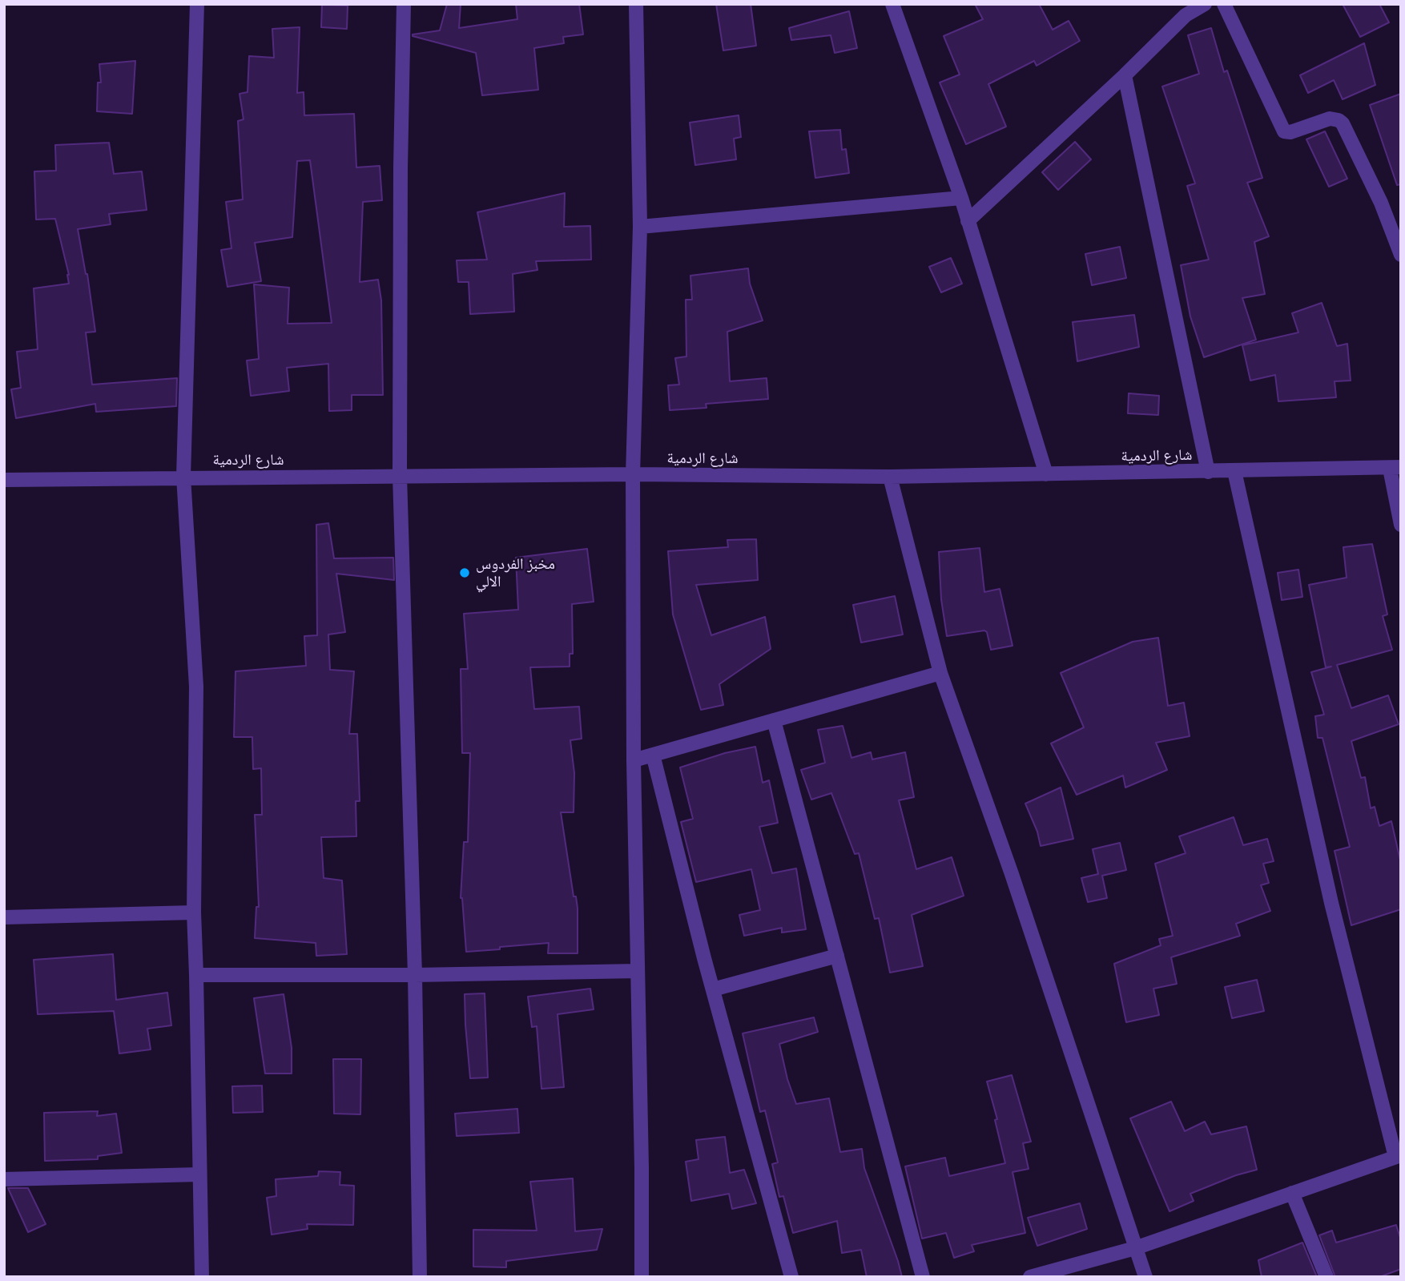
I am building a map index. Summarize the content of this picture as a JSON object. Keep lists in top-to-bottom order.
{
  "streets": {
    "street": ["شارع الردمية"]
  },
  "places": ["مخبز الفردوس الالي"]
}
